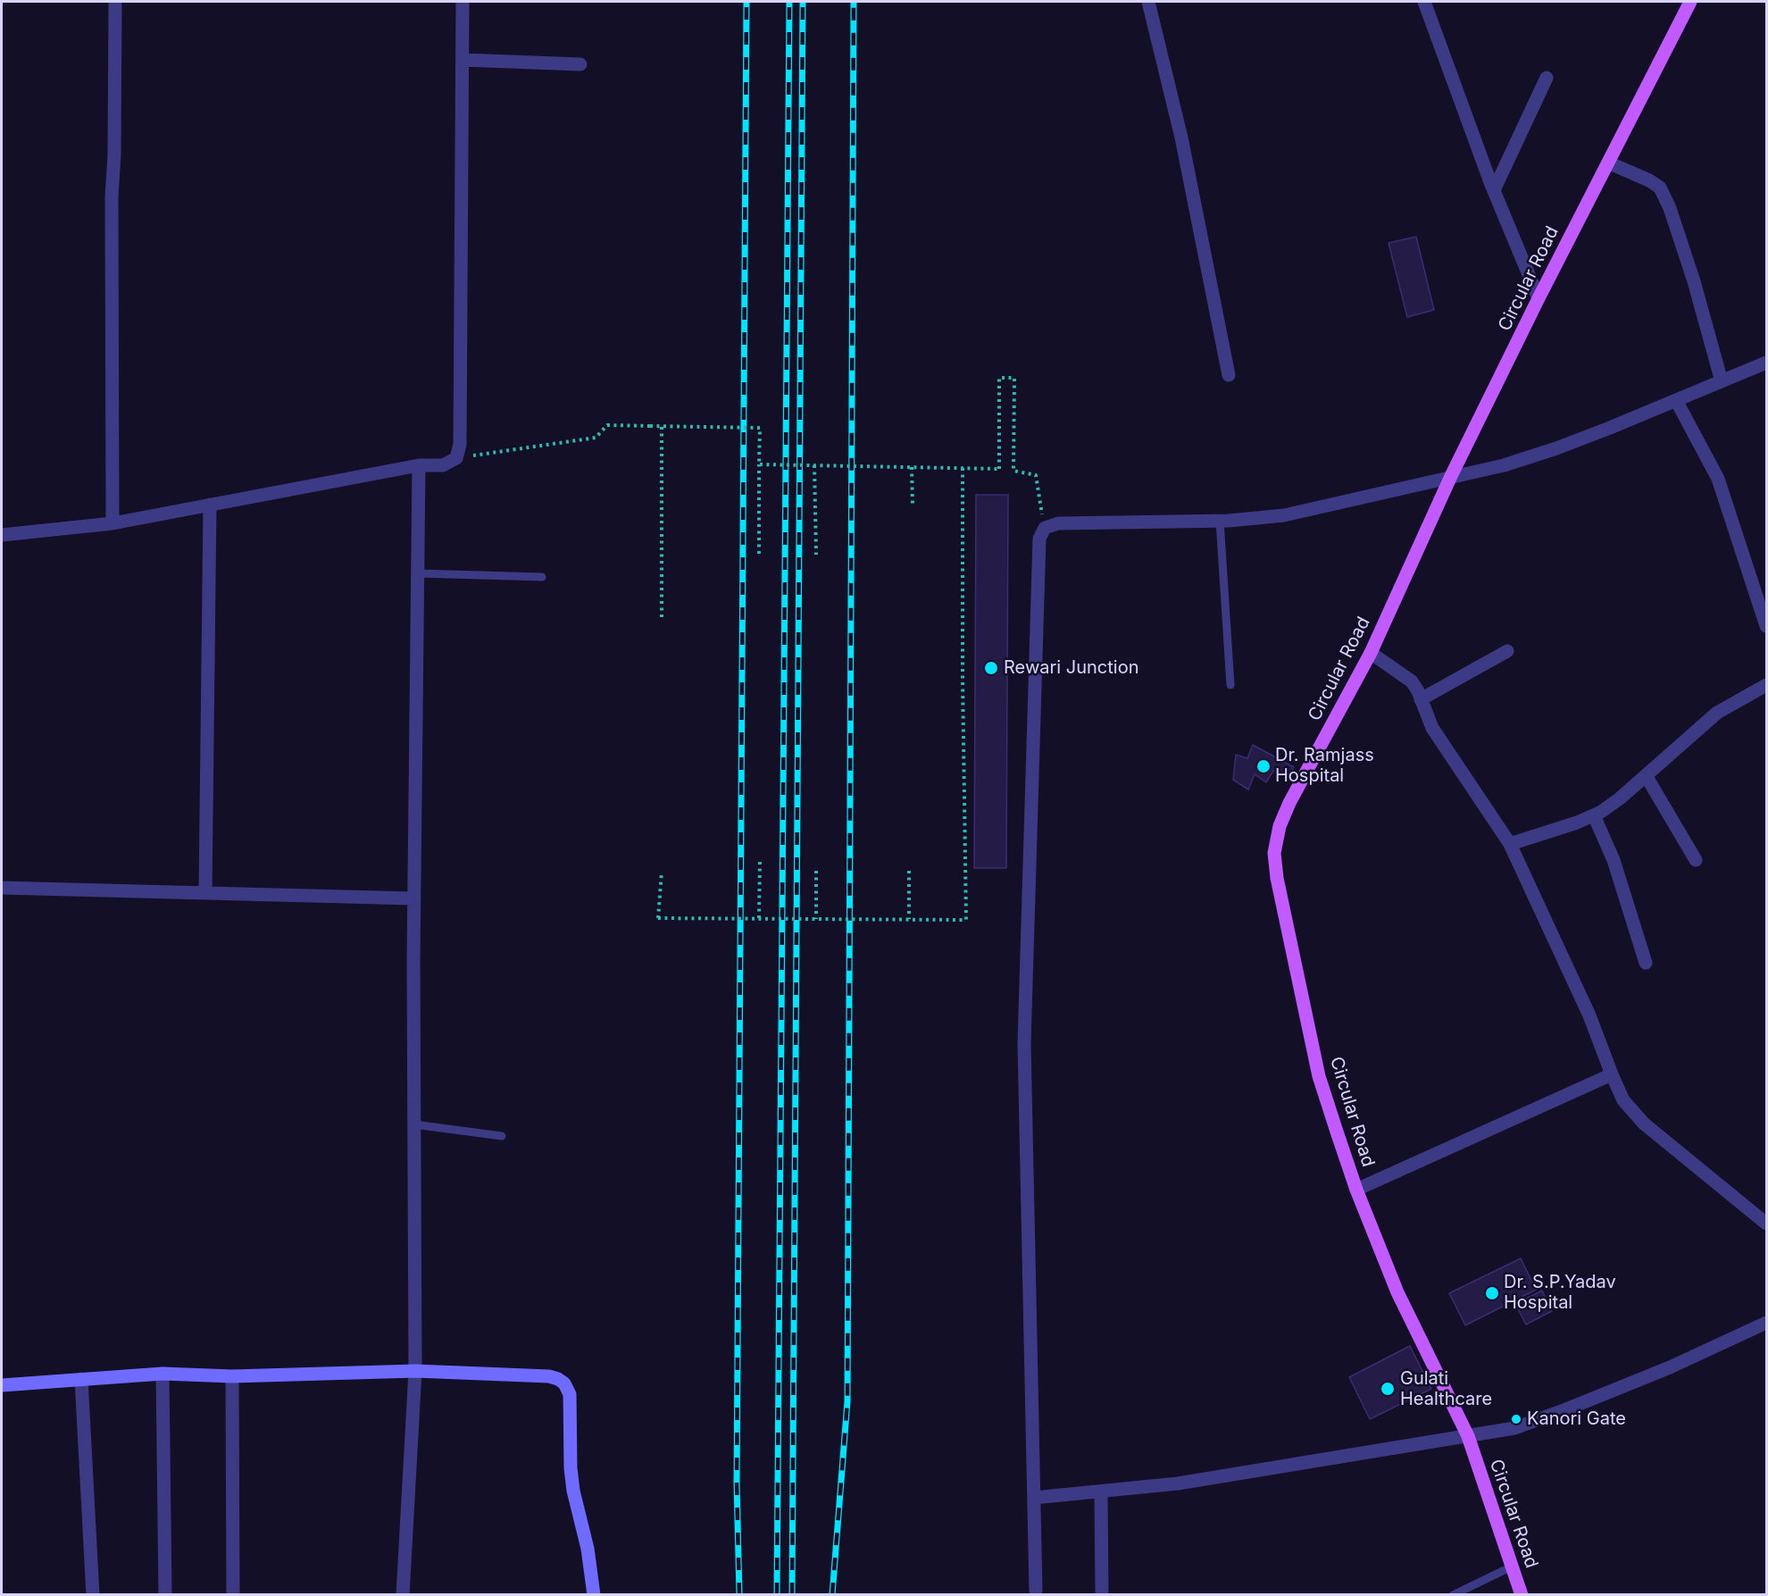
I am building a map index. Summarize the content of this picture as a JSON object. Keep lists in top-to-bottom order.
{
  "streets": {
    "main road": ["Circular Road"]
  },
  "places": [
    "Rewari Junction",
    "Dr. Ramjass Hospital",
    "Dr. S.P.Yadav Hospital",
    "Gulati Healthcare",
    "Kanori Gate"
  ]
}
